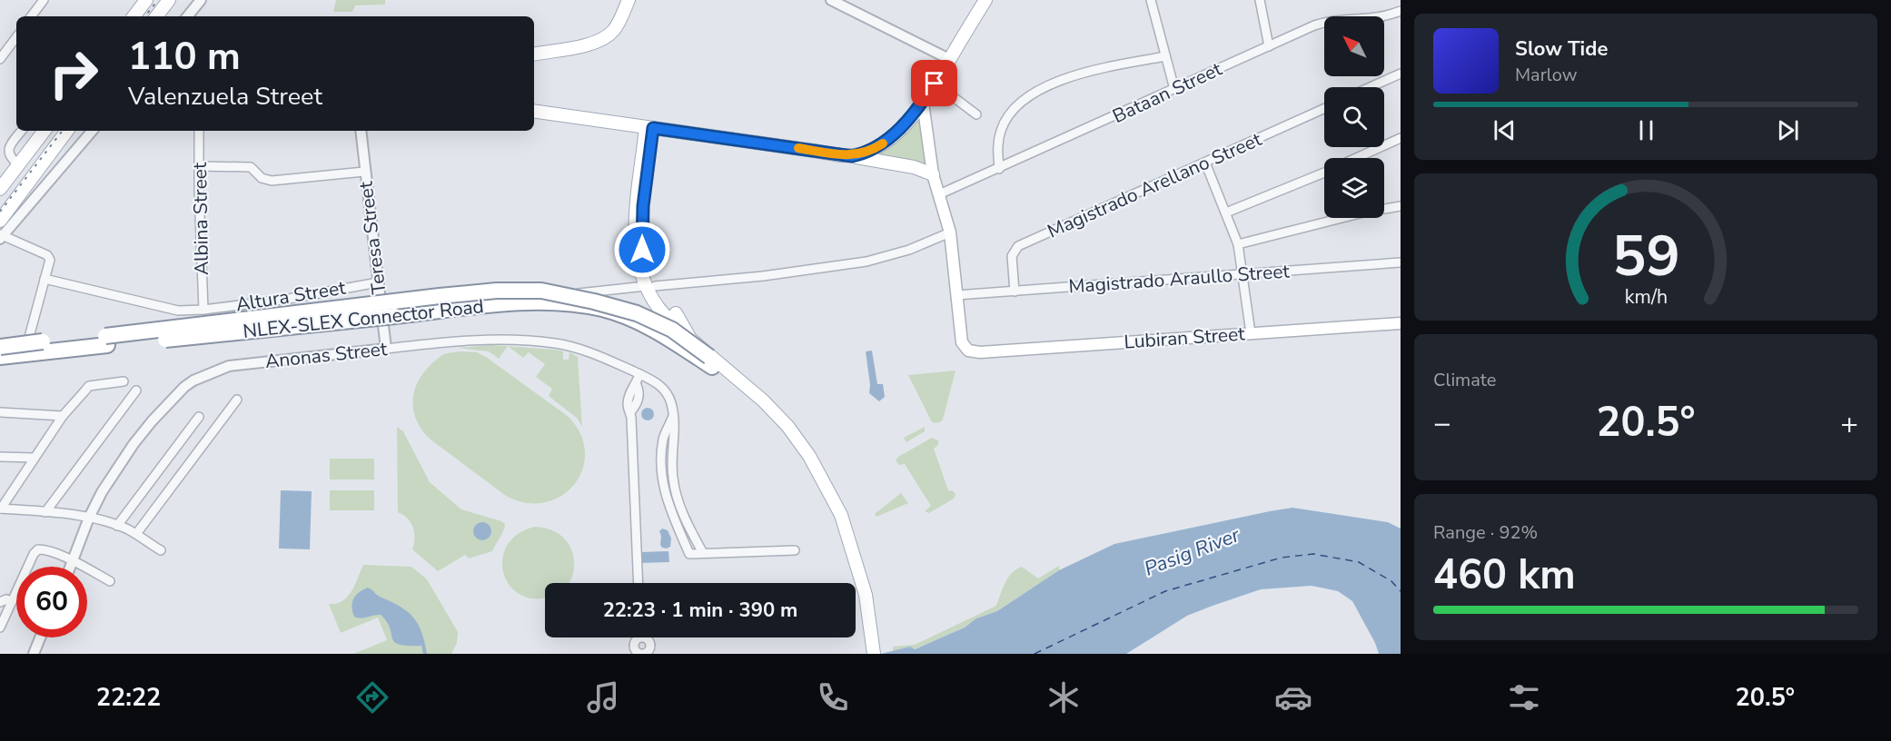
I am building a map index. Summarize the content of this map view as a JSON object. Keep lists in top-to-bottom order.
{
  "streets": {
    "highway": ["NLEX-SLEX Connector Road"],
    "main road": ["Lubiran Street"],
    "street": [
      "Bataan Street",
      "Magistrado Arellano Street",
      "Albina Street",
      "Teresa Street",
      "Magistrado Araullo Street",
      "Altura Street",
      "Anonas Street"
    ]
  },
  "crossings": [
    ["Magistrado Arellano Street", "Magistrado Araullo Street"],
    ["Albina Street", "Altura Street"],
    ["Teresa Street", "Altura Street"],
    ["Teresa Street", "Anonas Street"],
    ["Magistrado Araullo Street", "Lubiran Street"]
  ],
  "water": ["Pasig River"],
  "north": "top left",
  "page": {
    "turn": ["110 m", "Valenzuela Street"],
    "song": ["Slow Tide", "Marlow"],
    "tile": [
      "Climate",
      ["Range · 92%", "460 km"]
    ],
    "heat": ["−", "20.5°", "+"],
    "limit": "60",
    "trip": "22:23 · 1 min · 390 m",
    "tabs": ["22:22", "20.5°"],
    "gauge": ["59", "km/h"]
  }
}
